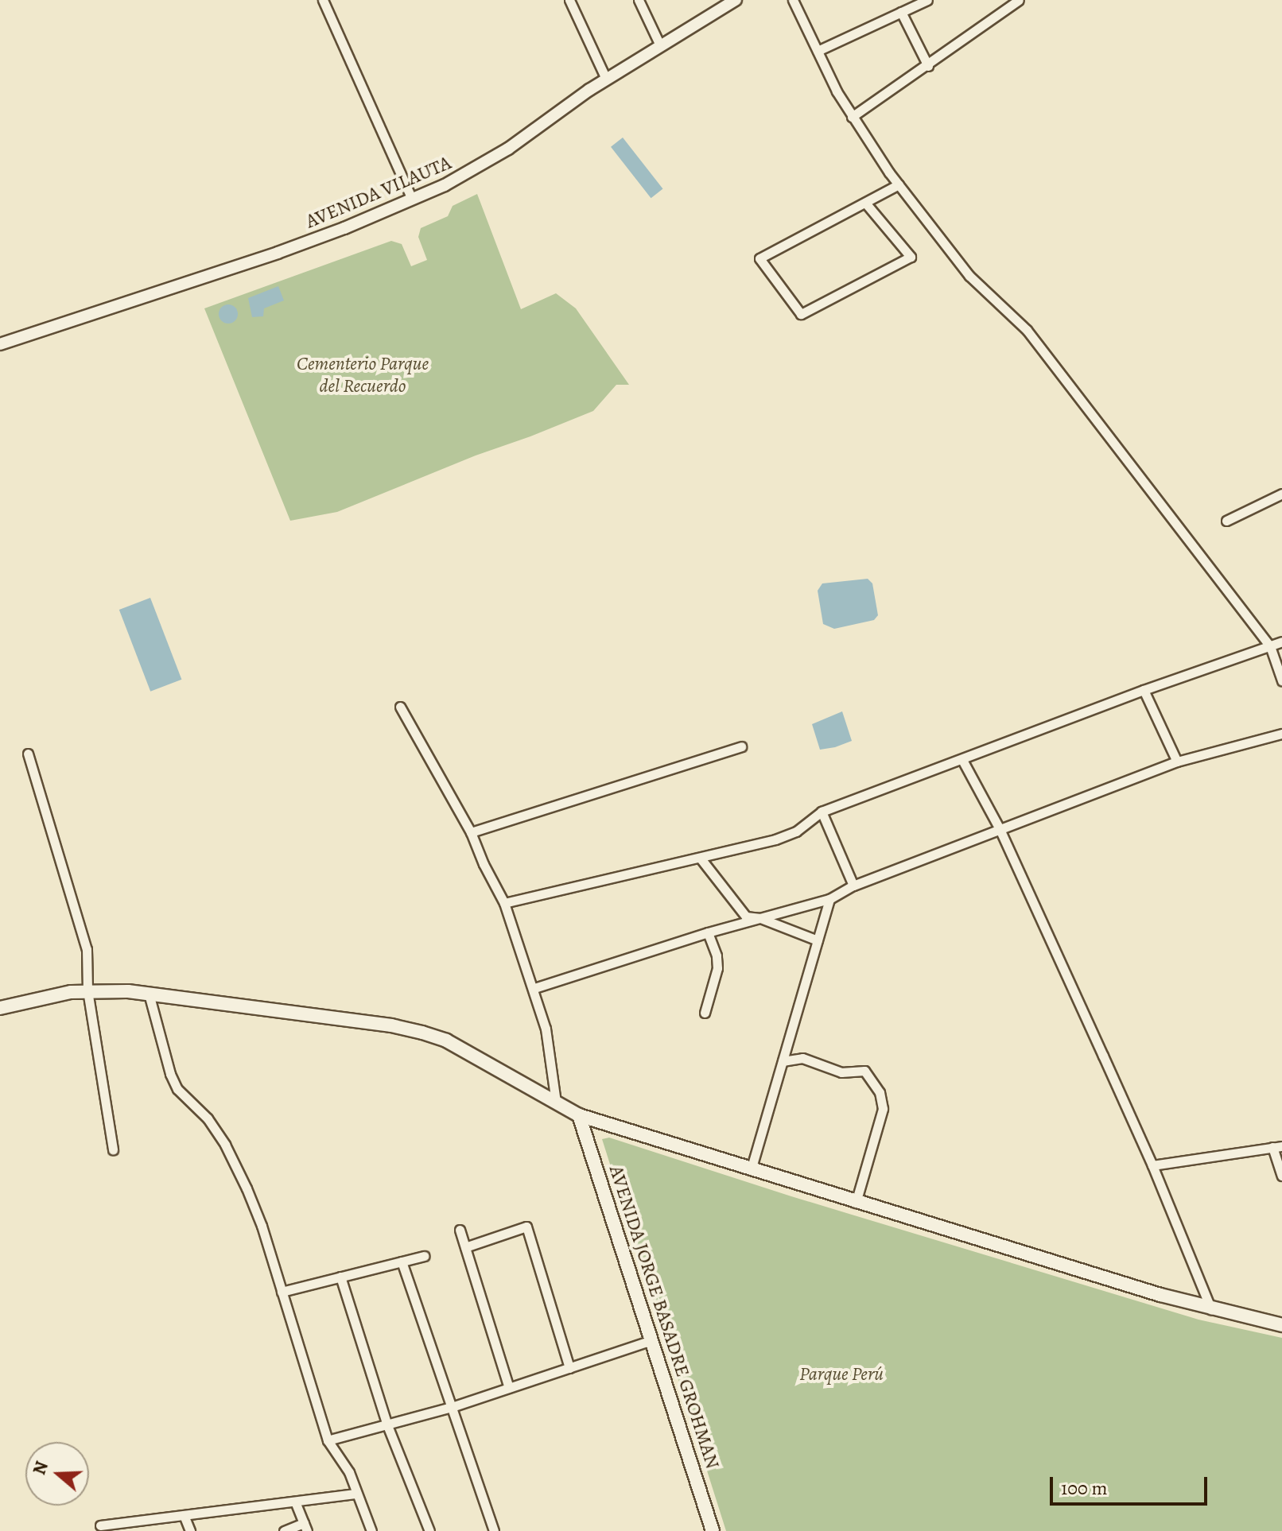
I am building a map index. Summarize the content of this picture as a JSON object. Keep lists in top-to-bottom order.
{
  "streets": {
    "main road": ["AVENIDA JORGE BASADRE GROHMAN"],
    "street": ["AVENIDA VILAUTA"]
  },
  "parks": ["Cementerio Parque del Recuerdo", "Parque Perú"],
  "scale_bar": "100 m",
  "north": "left"
}
